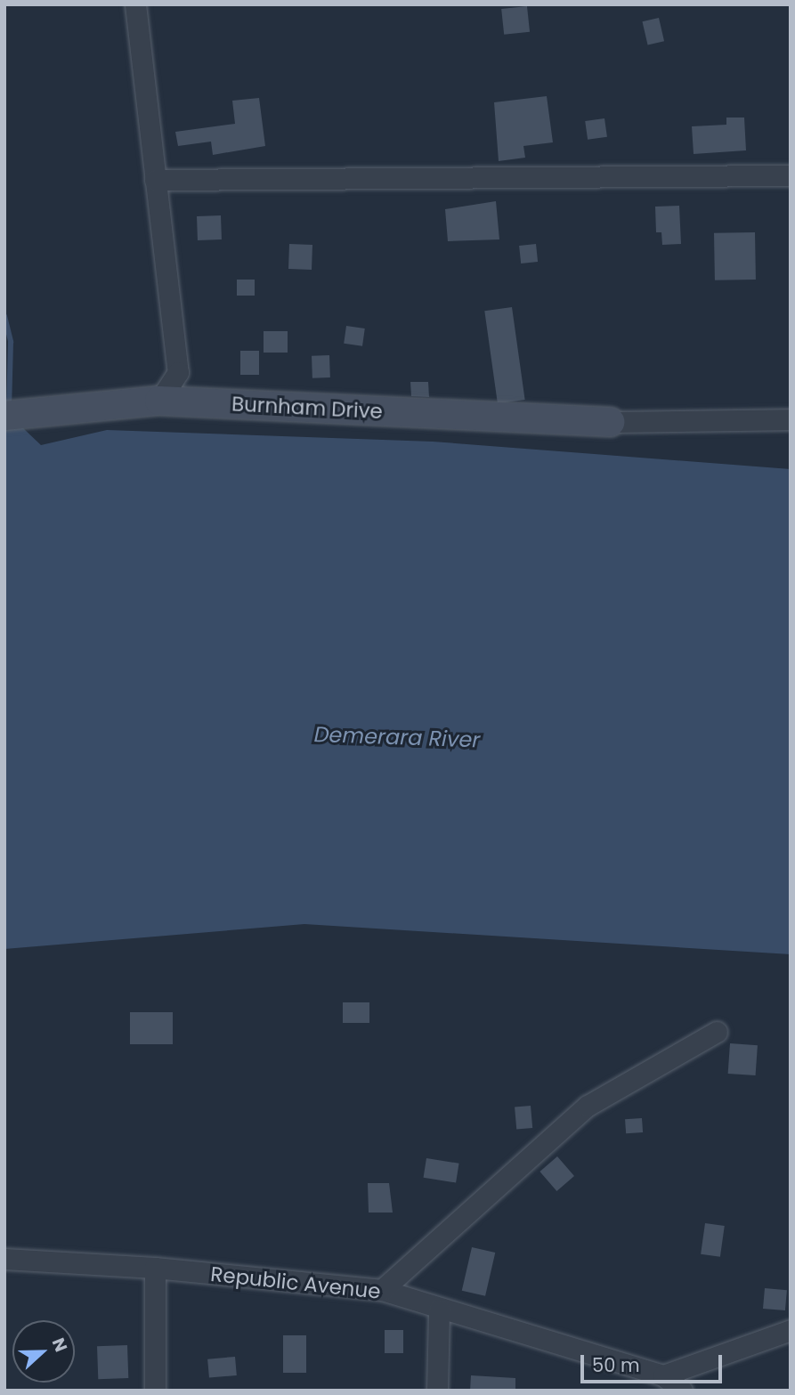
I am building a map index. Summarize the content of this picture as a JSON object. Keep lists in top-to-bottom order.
{
  "streets": {
    "street": ["Burnham Drive", "Republic Avenue"]
  },
  "water": ["Demerara River"],
  "scale_bar": "50 m",
  "north": "right"
}
